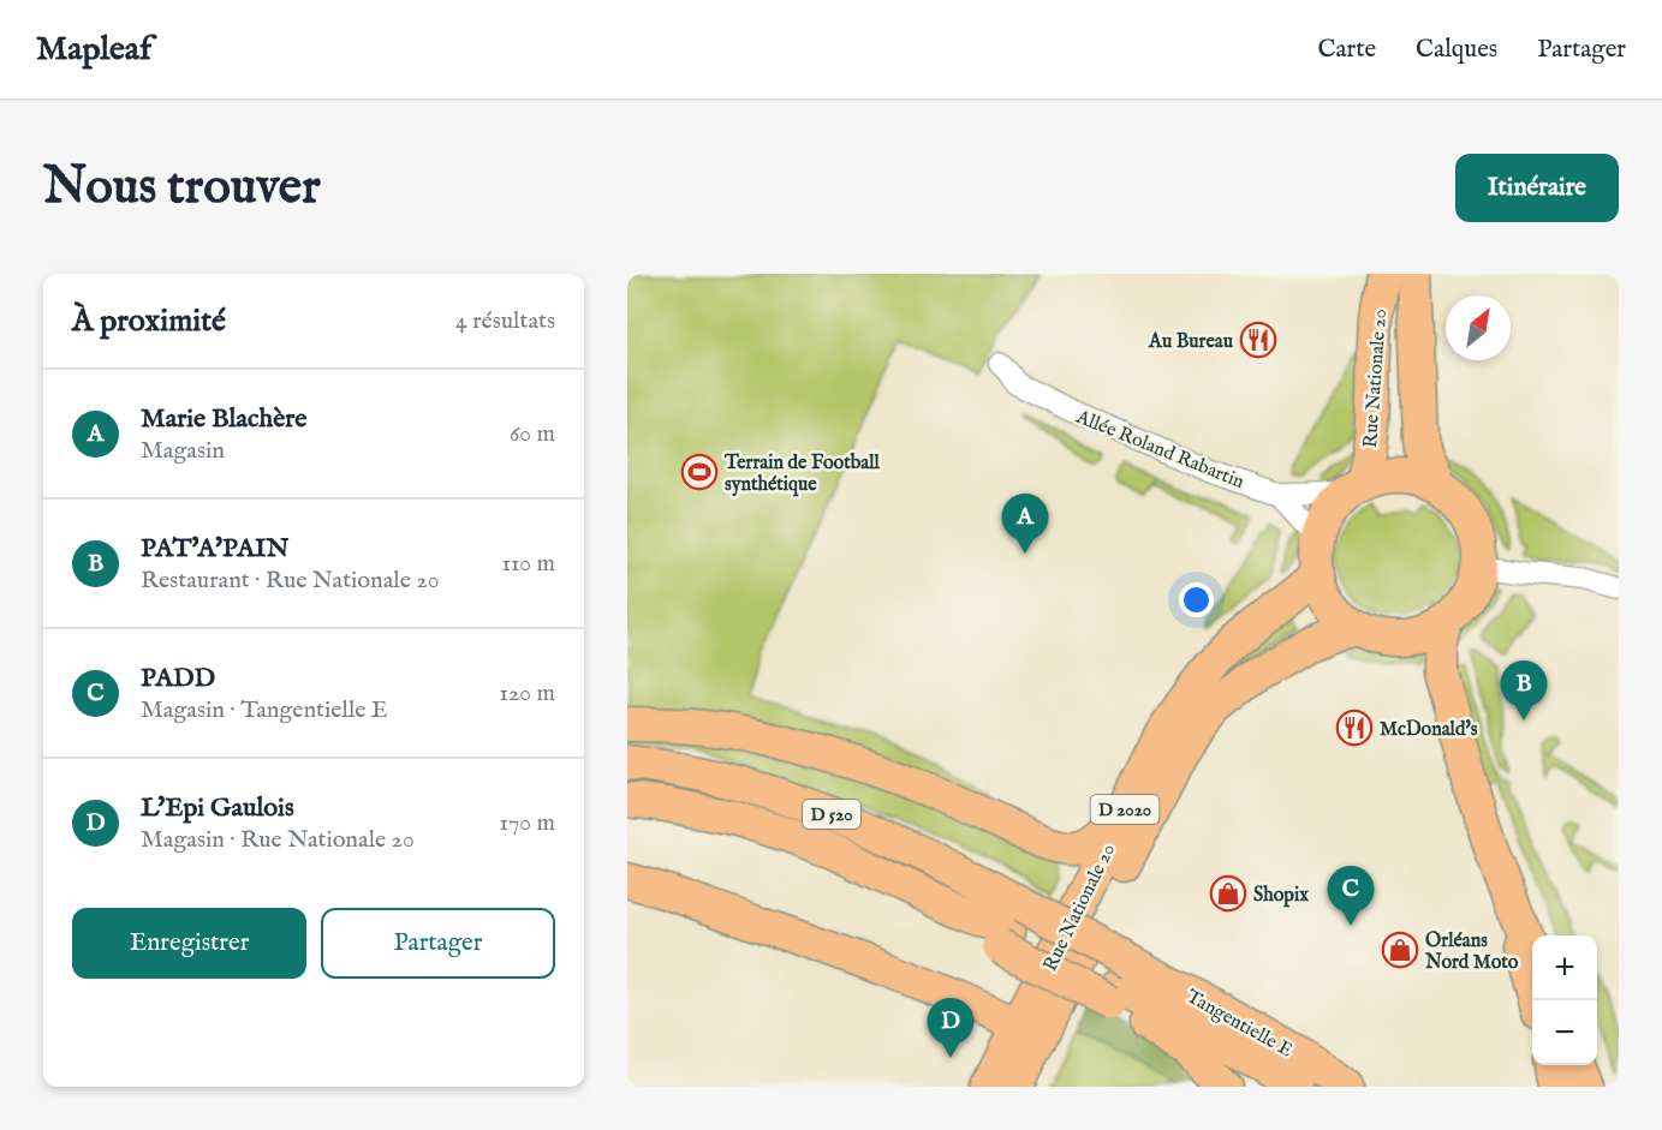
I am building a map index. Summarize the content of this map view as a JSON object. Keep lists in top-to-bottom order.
{
  "streets": {
    "main road": [
      "Rue Nationale 20",
      "D 2020",
      "D 520",
      "Tangentielle E"
    ],
    "street": ["Allée Roland Rabartin"]
  },
  "crossings": [
    ["Rue Nationale 20", "Allée Roland Rabartin"],
    ["D 520", "Tangentielle E"]
  ],
  "places": {
    "restaurant": ["Au Bureau", "McDonald's"],
    "sports": ["Terrain de Football synthétique"],
    "shop": ["Shopix", "Orléans Nord Moto"]
  },
  "north": "top right",
  "page": {
    "header": "Mapleaf",
    "nav": ["Carte", "Calques", "Partager"],
    "buttons": [
      "Itinéraire",
      ["Enregistrer", "Partager"]
    ],
    "title": "Nous trouver",
    "heading": ["À proximité", "4 résultats"],
    "list": [
      {
        "mark": "A",
        "name": "Marie Blachère",
        "note": "Magasin",
        "value": "60 m"
      },
      {
        "mark": "B",
        "name": "PAT'A'PAIN",
        "note": "Restaurant · Rue Nationale 20",
        "value": "110 m"
      },
      {
        "mark": "C",
        "name": "PADD",
        "note": "Magasin · Tangentielle E",
        "value": "120 m"
      },
      {
        "mark": "D",
        "name": "L'Epi Gaulois",
        "note": "Magasin · Rue Nationale 20",
        "value": "170 m"
      }
    ],
    "pins": [
      "A",
      "B",
      "C",
      "D"
    ],
    "map_buttons": ["+", "−"]
  }
}
